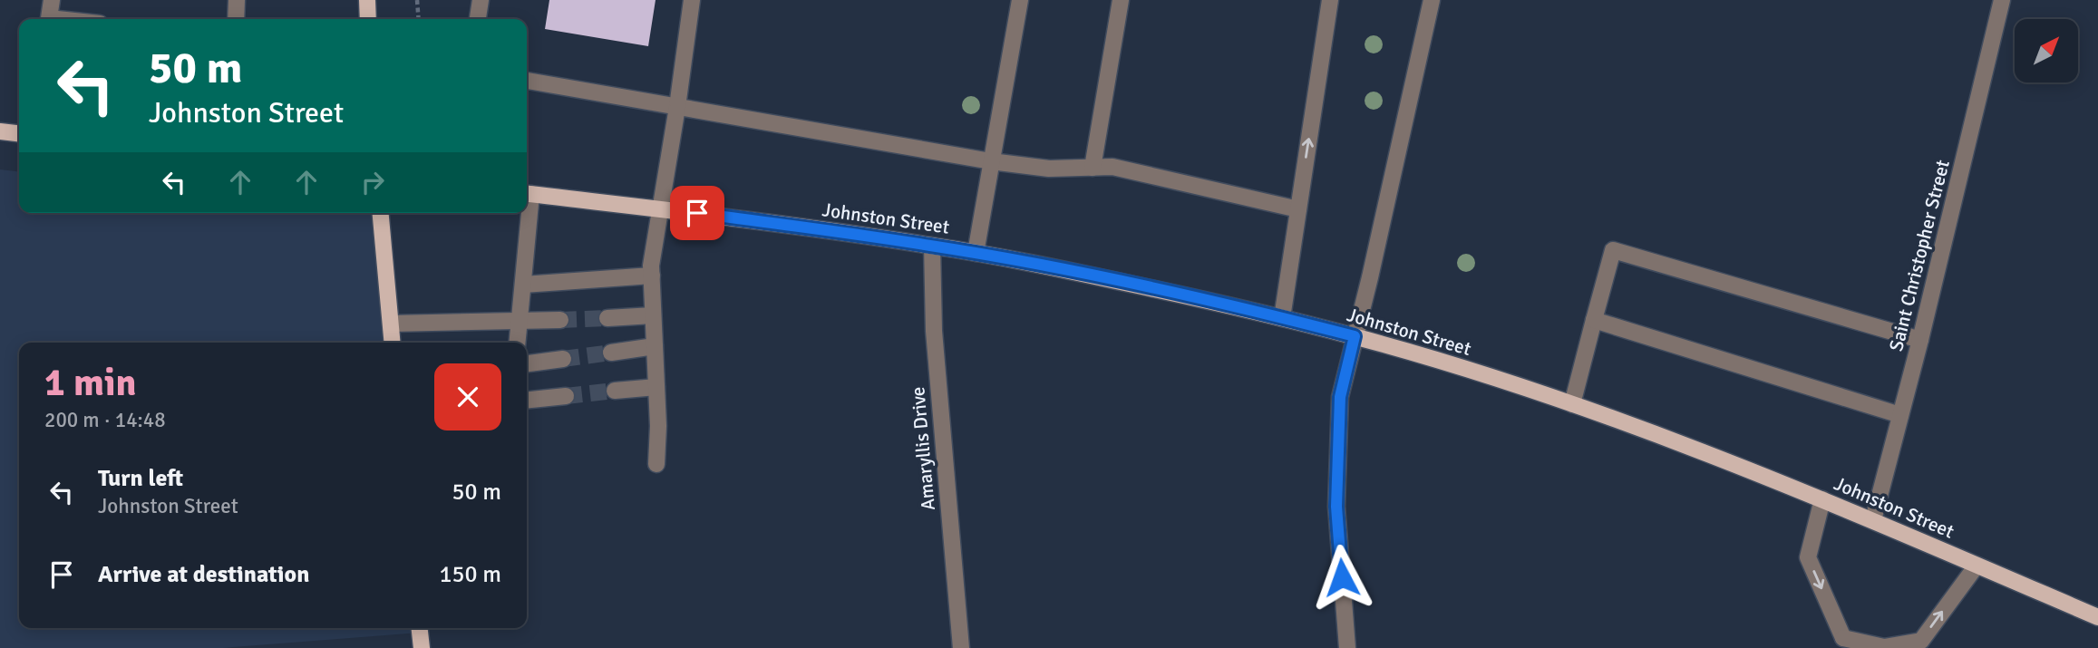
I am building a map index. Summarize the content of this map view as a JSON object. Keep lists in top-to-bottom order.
{
  "streets": {
    "main road": ["Johnston Street"],
    "street": ["Saint Christopher Street", "Amaryllis Drive"]
  },
  "crossings": [
    ["Johnston Street", "Saint Christopher Street"],
    ["Johnston Street", "Amaryllis Drive"]
  ],
  "north": "top right",
  "page": {
    "turn": ["50 m", "Johnston Street"],
    "heading": ["1 min", "200 m · 14:48"],
    "list": [
      {
        "name": "Turn left",
        "note": "Johnston Street",
        "value": "50 m"
      },
      {
        "name": "Arrive at destination",
        "value": "150 m"
      }
    ]
  }
}
